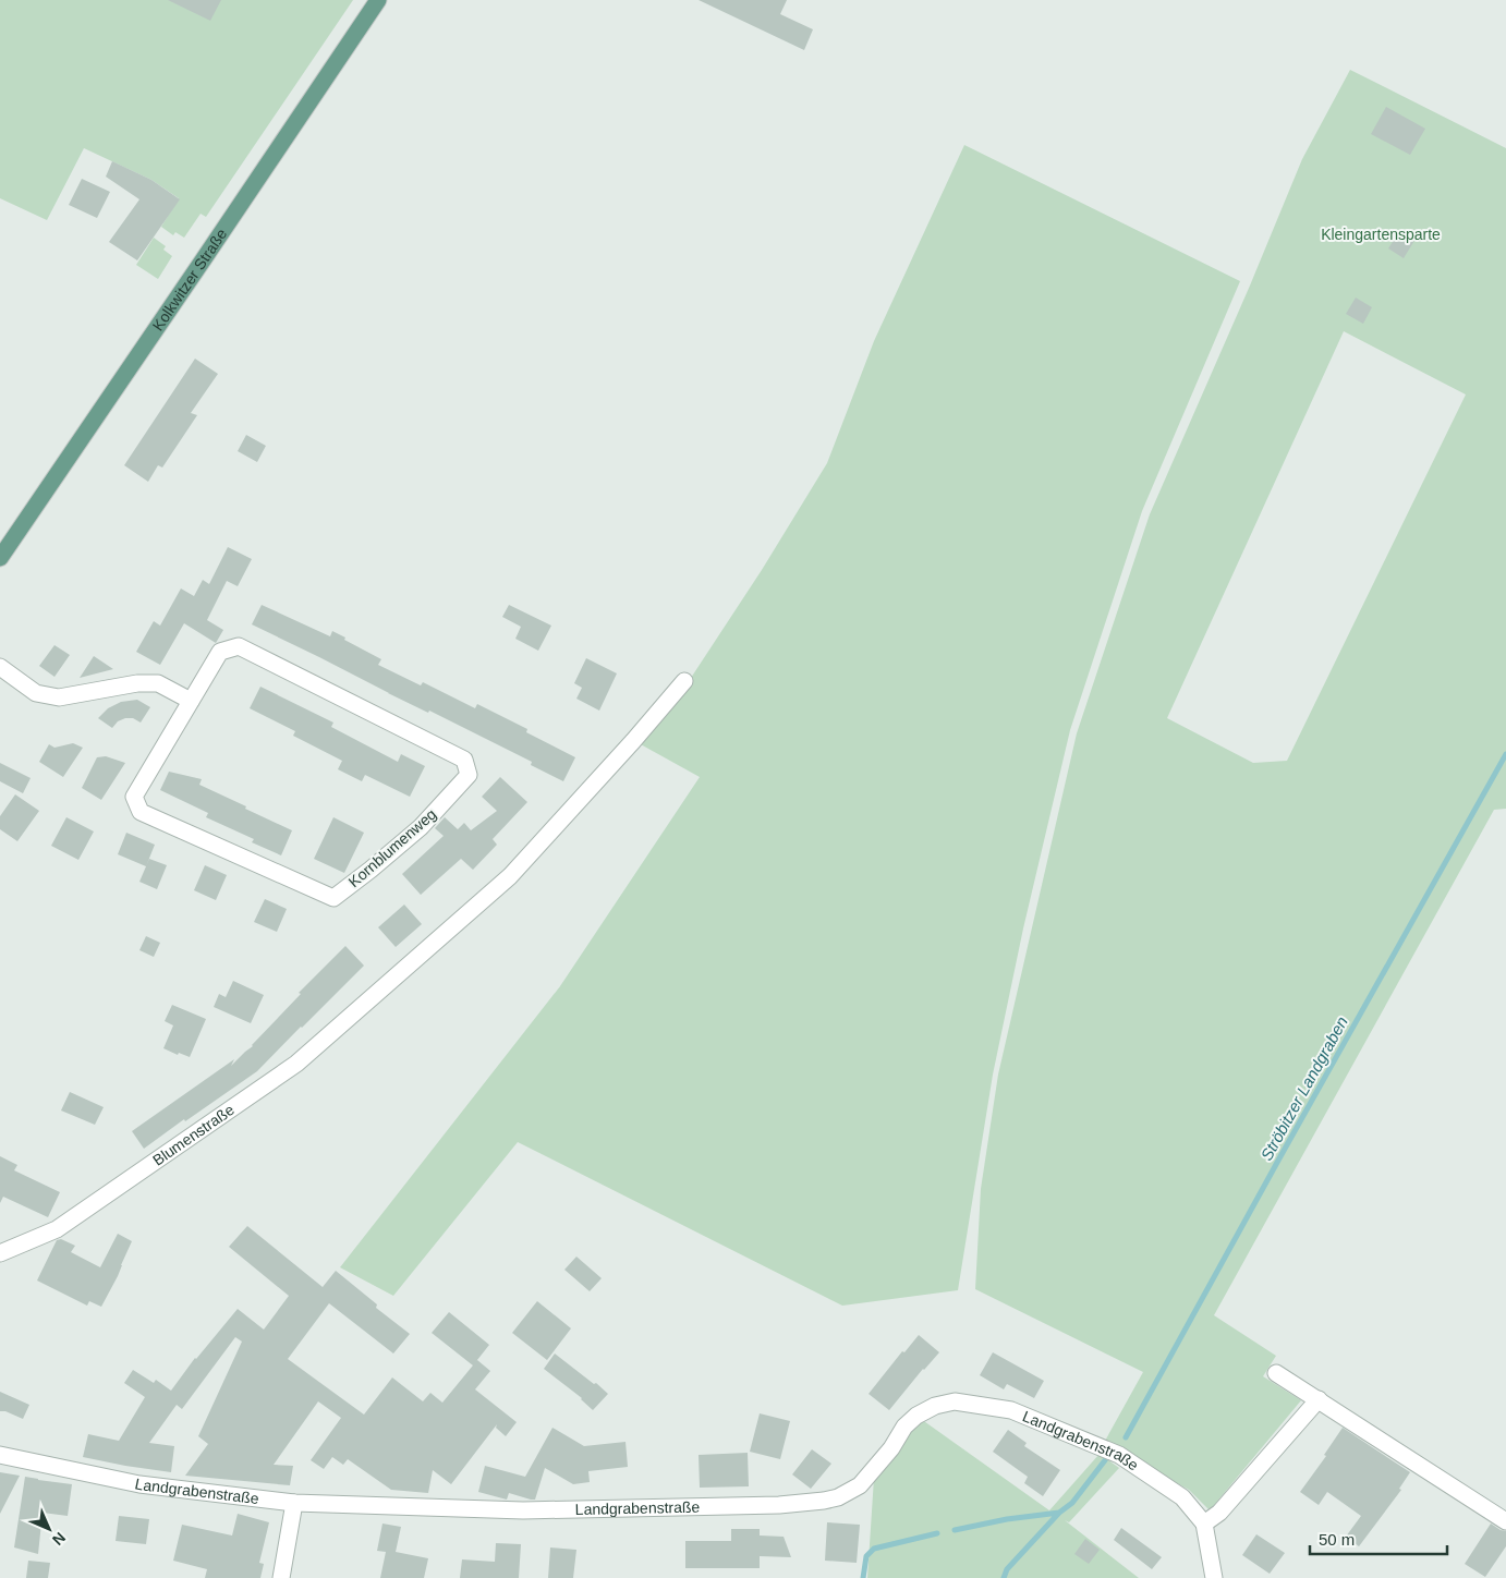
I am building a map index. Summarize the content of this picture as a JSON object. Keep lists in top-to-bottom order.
{
  "streets": {
    "main road": ["Kolkwitzer Straße"],
    "street": ["Kornblumenweg", "Blumenstraße", "Landgrabenstraße"]
  },
  "water": ["Ströbitzer Landgraben"],
  "parks": ["Kleingartensparte"],
  "scale_bar": "50 m",
  "north": "bottom right"
}
